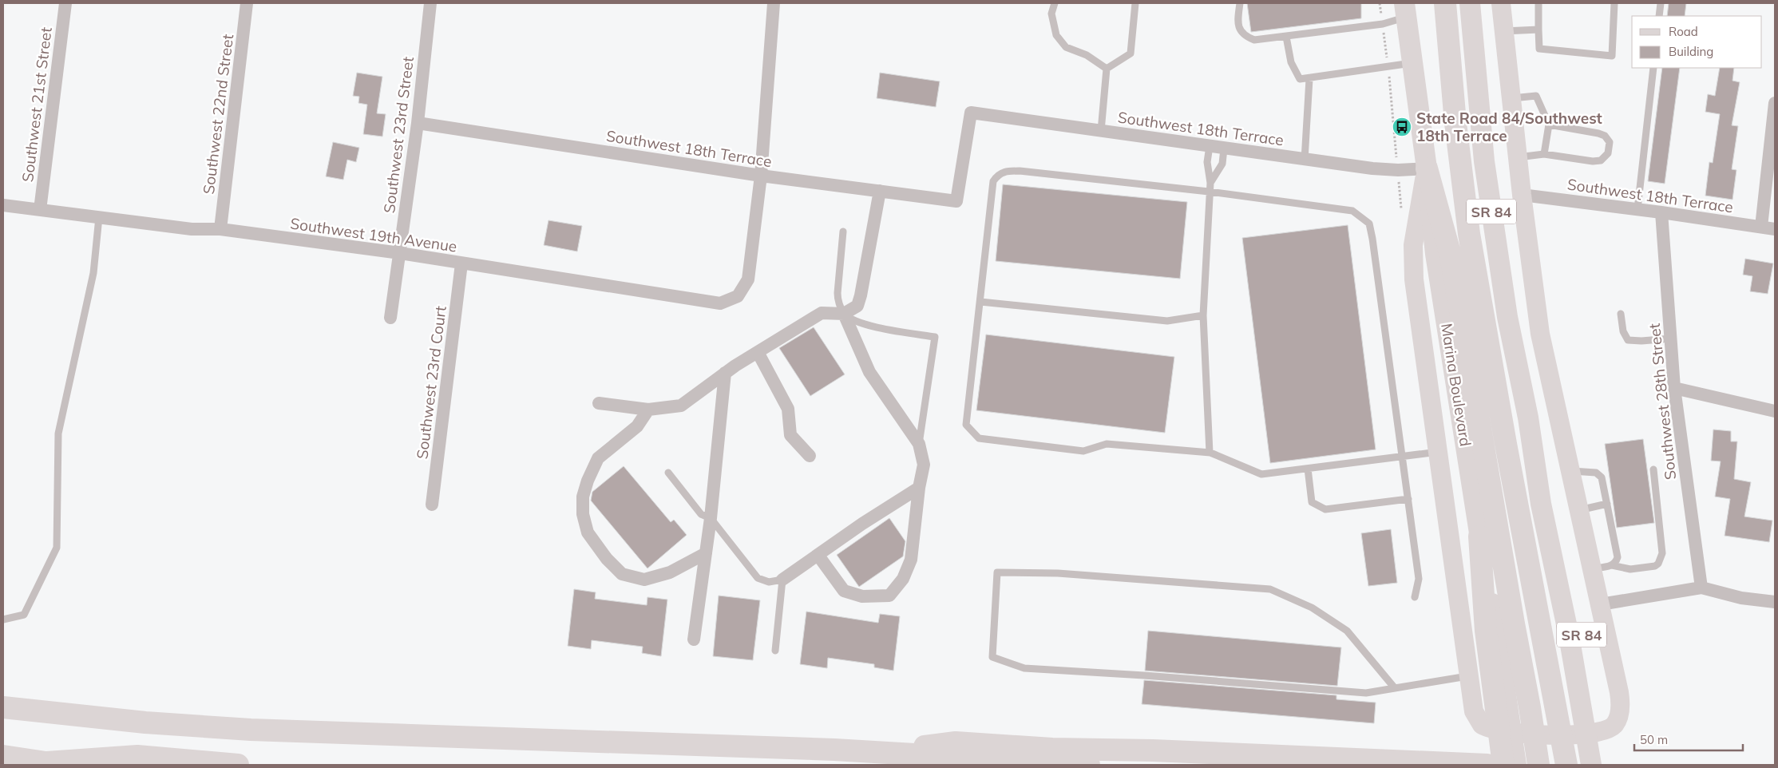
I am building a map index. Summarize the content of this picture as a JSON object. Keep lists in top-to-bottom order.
{
  "streets": {
    "main road": ["SR 84", "Marina Boulevard"],
    "street": [
      "Southwest 21st Street",
      "Southwest 22nd Street",
      "Southwest 18th Terrace",
      "Southwest 23rd Street",
      "Southwest 19th Avenue",
      "Southwest 23rd Court",
      "Southwest 28th Street"
    ]
  },
  "crossings": [
    ["Southwest 21st Street", "Southwest 19th Avenue"],
    ["Southwest 22nd Street", "Southwest 19th Avenue"],
    ["Southwest 18th Terrace", "Southwest 23rd Street"],
    ["Southwest 18th Terrace", "Southwest 19th Avenue"],
    ["Southwest 18th Terrace", "Marina Boulevard"],
    ["Southwest 18th Terrace", "Southwest 28th Street"],
    ["Southwest 23rd Street", "Southwest 19th Avenue"],
    ["Southwest 19th Avenue", "Southwest 23rd Court"]
  ],
  "places": {
    "bus stop": ["State Road 84/Southwest 18th Terrace"]
  },
  "legend": ["Road", "Building"],
  "scale_bar": "50 m"
}
